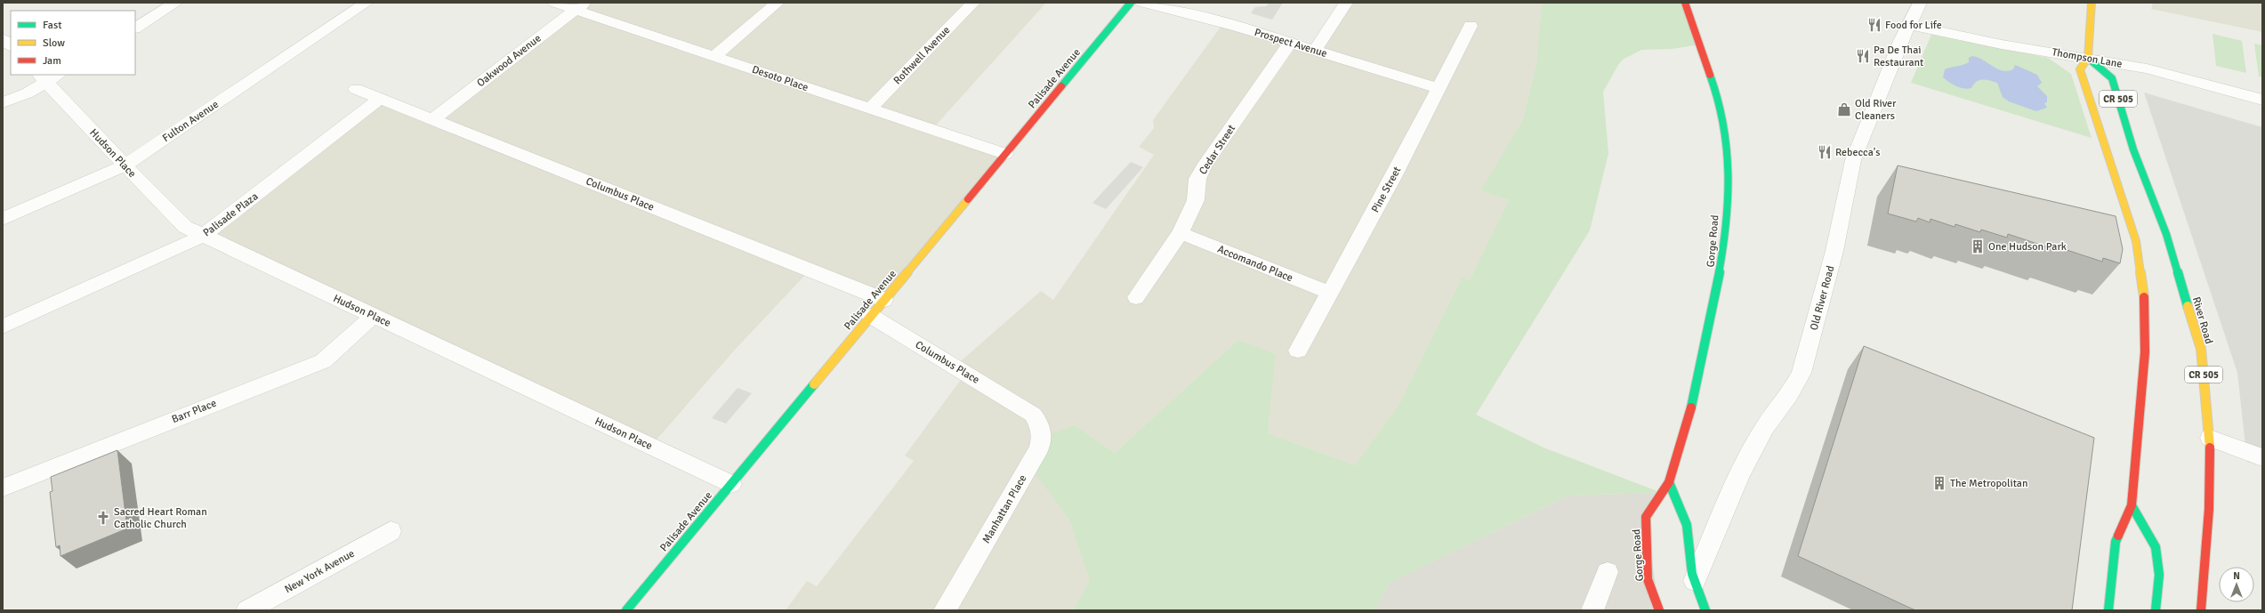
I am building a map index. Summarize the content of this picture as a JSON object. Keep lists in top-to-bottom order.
{
  "streets": {
    "main road": [
      "Palisade Avenue",
      "CR 505",
      "Gorge Road",
      "River Road"
    ],
    "street": [
      "Prospect Avenue",
      "Rothwell Avenue",
      "Thompson Lane",
      "Oakwood Avenue",
      "Desoto Place",
      "Fulton Avenue",
      "Cedar Street",
      "Hudson Place",
      "Pine Street",
      "Columbus Place",
      "Palisade Plaza",
      "Accomando Place",
      "Old River Road",
      "Barr Place",
      "Manhattan Place",
      "New York Avenue"
    ]
  },
  "crossings": [
    ["Prospect Avenue", "Cedar Street"],
    ["Prospect Avenue", "Pine Street"],
    ["Rothwell Avenue", "Desoto Place"],
    ["Thompson Lane", "CR 505"],
    ["Thompson Lane", "Old River Road"],
    ["Thompson Lane", "River Road"],
    ["Oakwood Avenue", "Desoto Place"],
    ["Oakwood Avenue", "Columbus Place"],
    ["Desoto Place", "Palisade Avenue"],
    ["Palisade Avenue", "Hudson Place"],
    ["Palisade Avenue", "Columbus Place"],
    ["CR 505", "River Road"],
    ["Fulton Avenue", "Hudson Place"],
    ["Cedar Street", "Accomando Place"],
    ["Hudson Place", "Palisade Plaza"],
    ["Hudson Place", "Barr Place"],
    ["Pine Street", "Accomando Place"],
    ["Columbus Place", "Palisade Plaza"],
    ["Columbus Place", "Manhattan Place"]
  ],
  "places": {
    "restaurant": ["Food for Life", "Pa De Thai Restaurant", "Rebecca's"],
    "shop": ["Old River Cleaners"],
    "building": ["One Hudson Park", "The Metropolitan"],
    "church": ["Sacred Heart Roman Catholic Church"]
  },
  "legend": ["Fast", "Slow", "Jam"],
  "north": "top"
}
